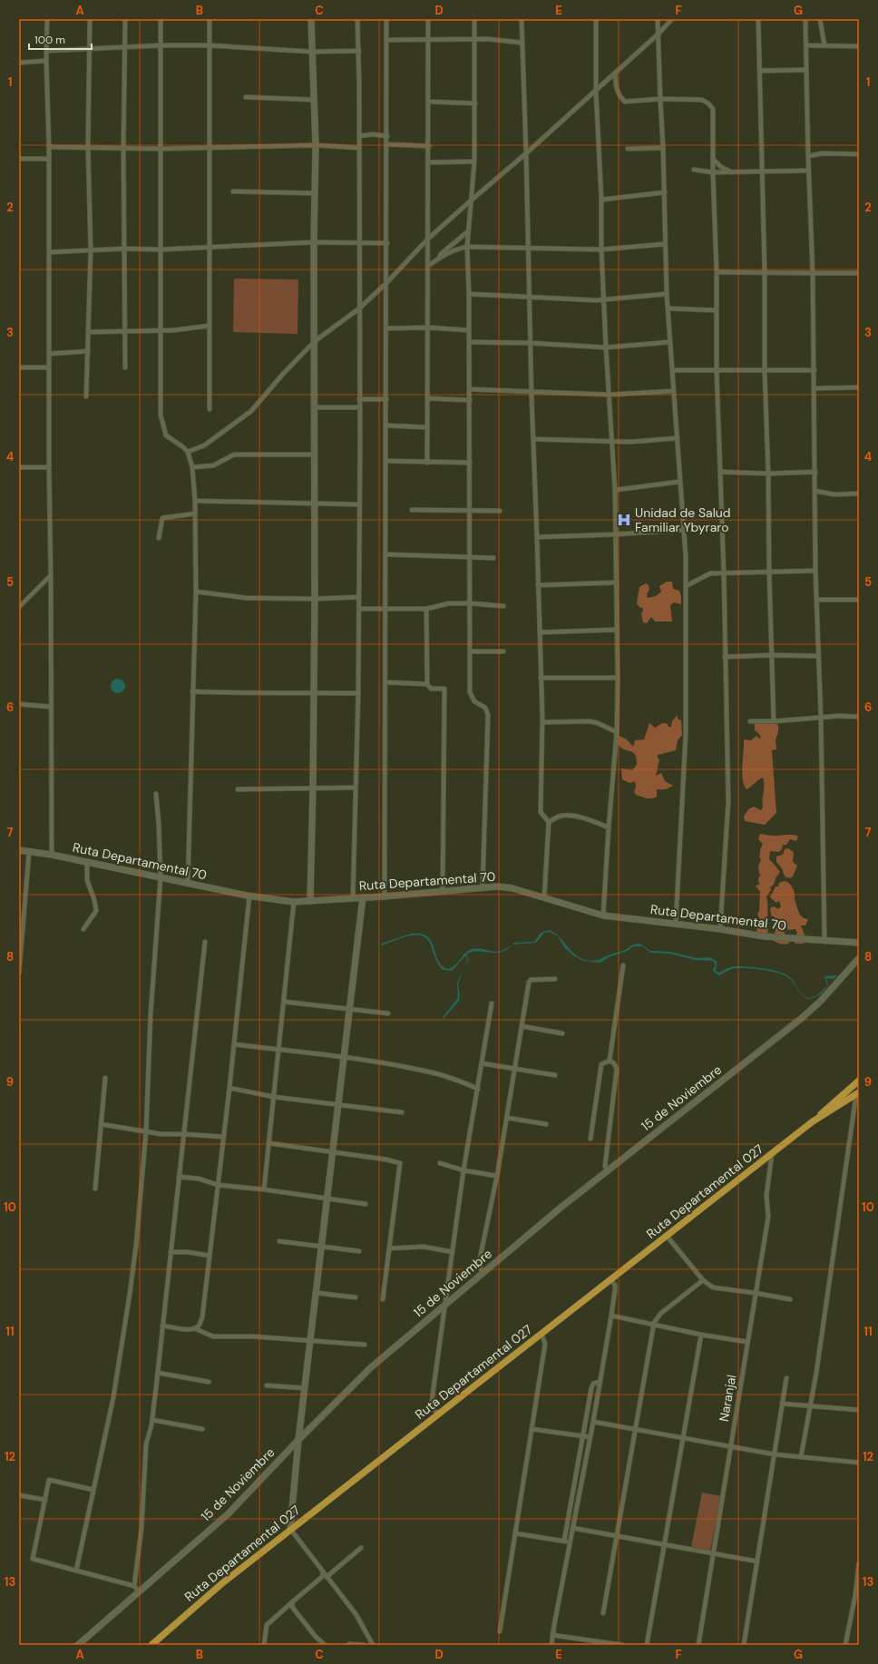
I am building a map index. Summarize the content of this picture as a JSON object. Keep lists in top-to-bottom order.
{
  "streets": {
    "main road": ["Ruta Departamental 027"],
    "street": ["Ruta Departamental 70", "15 de Noviembre", "Naranjal"]
  },
  "crossings": [
    ["Ruta Departamental 027", "Naranjal"]
  ],
  "places": {
    "hospital": ["Unidad de Salud Familiar Ybyraro"]
  },
  "scale_bar": "100 m",
  "grid": {
    "columns": [
      "A",
      "B",
      "C",
      "D",
      "E",
      "F",
      "G"
    ],
    "rows": [
      "1",
      "2",
      "3",
      "4",
      "5",
      "6",
      "7",
      "8",
      "9",
      "10",
      "11",
      "12",
      "13"
    ]
  }
}
